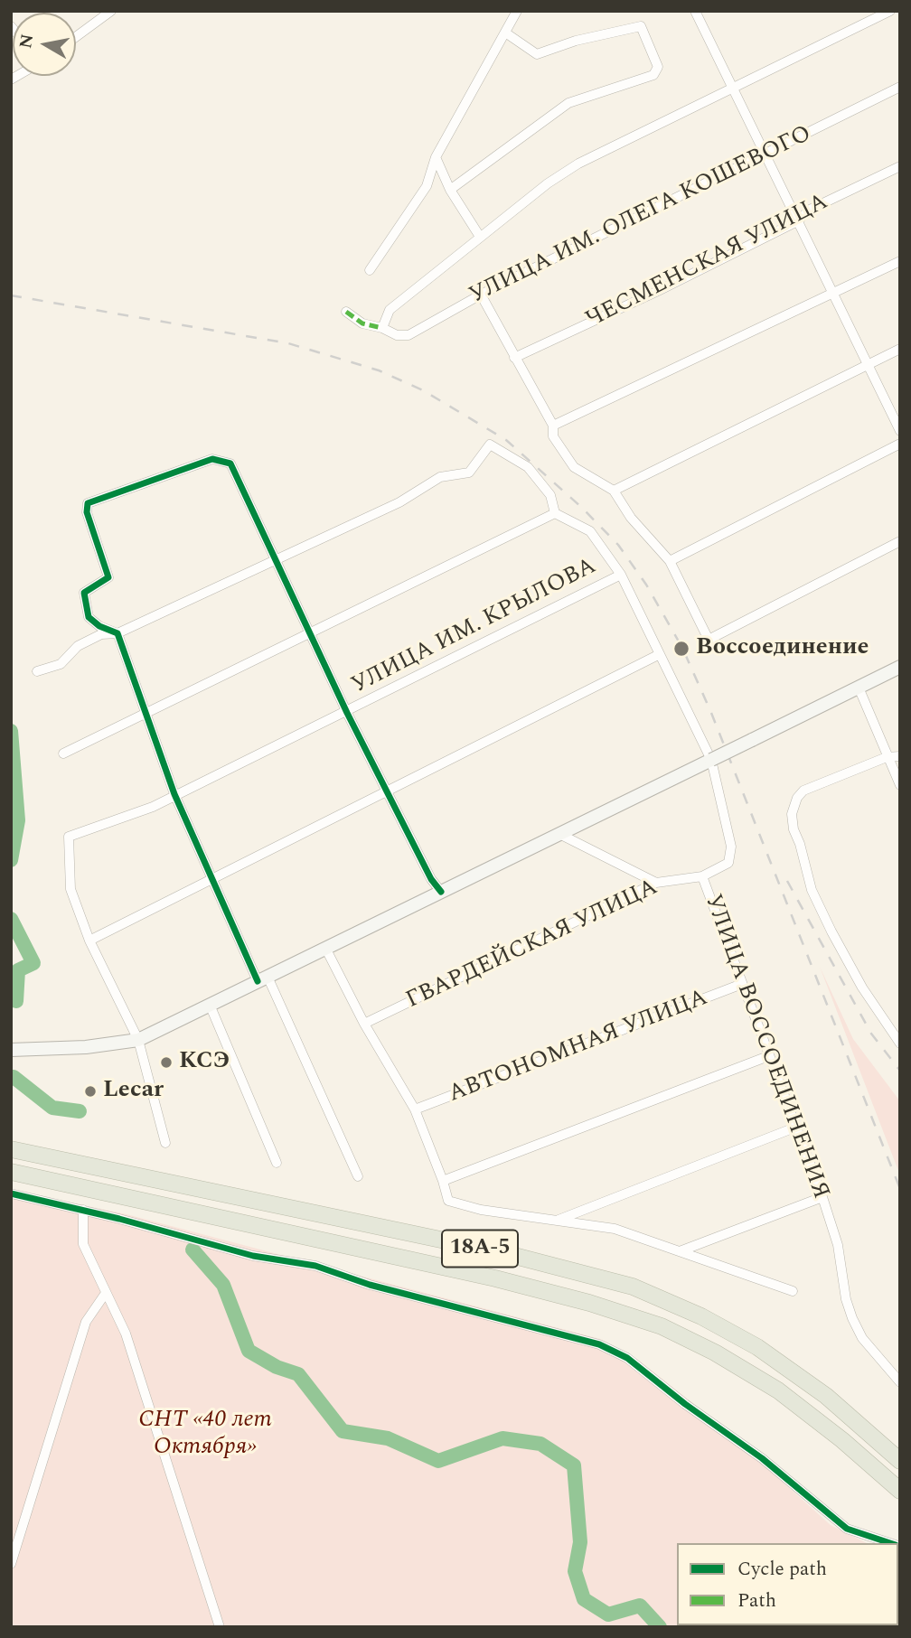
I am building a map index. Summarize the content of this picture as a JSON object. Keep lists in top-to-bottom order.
{
  "streets": {
    "highway": ["18А-5"],
    "street": [
      "УЛИЦА ИМ. ОЛЕГА КОШЕВОГО",
      "ЧЕСМЕНСКАЯ УЛИЦА",
      "УЛИЦА ИМ. КРЫЛОВА",
      "ГВАРДЕЙСКАЯ УЛИЦА",
      "АВТОНОМНАЯ УЛИЦА",
      "УЛИЦА ВОССОЕДИНЕНИЯ"
    ]
  },
  "crossings": [
    ["УЛИЦА ИМ. КРЫЛОВА", "УЛИЦА ВОССОЕДИНЕНИЯ"],
    ["ГВАРДЕЙСКАЯ УЛИЦА", "УЛИЦА ВОССОЕДИНЕНИЯ"],
    ["АВТОНОМНАЯ УЛИЦА", "УЛИЦА ВОССОЕДИНЕНИЯ"]
  ],
  "parks": ["СНТ «40 лет Октября»"],
  "places": ["Воссоединение", "КСЭ", "Lecar"],
  "legend": ["Cycle path", "Path"],
  "north": "left"
}
